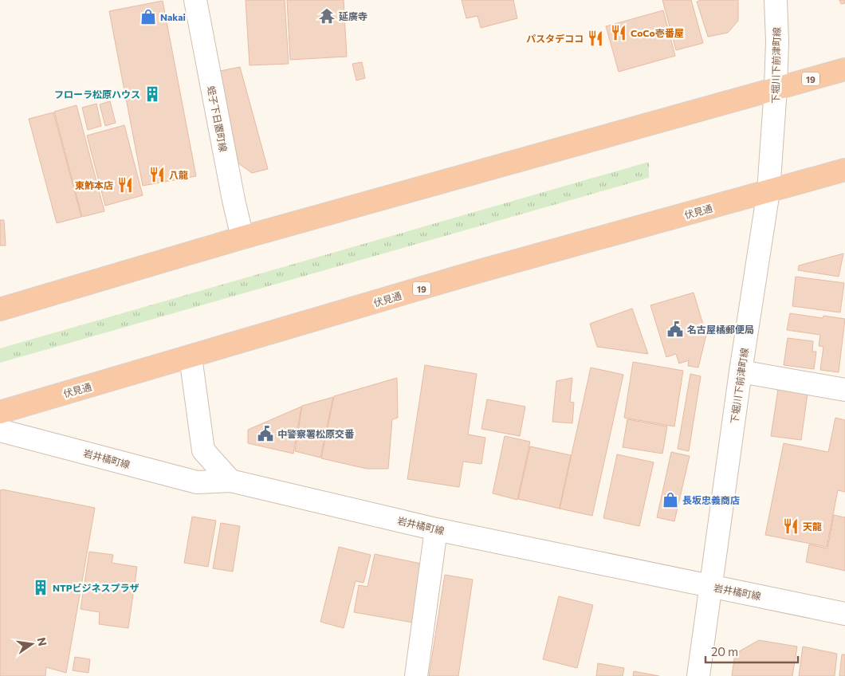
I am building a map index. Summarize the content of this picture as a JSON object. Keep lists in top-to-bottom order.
{
  "streets": {
    "highway": ["19", "伏見通"],
    "street": ["下堀川下前津町線", "蛭子下日置町線", "岩井橘町線"]
  },
  "crossings": [
    ["下堀川下前津町線", "19"],
    ["下堀川下前津町線", "伏見通"],
    ["下堀川下前津町線", "岩井橘町線"],
    ["19", "蛭子下日置町線"]
  ],
  "places": {
    "temple": ["延廣寺"],
    "shop": ["Nakai", "長坂忠義商店"],
    "restaurant": [
      "CoCo壱番屋",
      "パスタデココ",
      "八龍",
      "東鮓本店",
      "天龍"
    ],
    "building": ["フローラ松原ハウス", "NTPビジネスプラザ"],
    "public building": ["名古屋橘郵便局", "中警察署松原交番"]
  },
  "scale_bar": "20 m",
  "north": "right"
}
